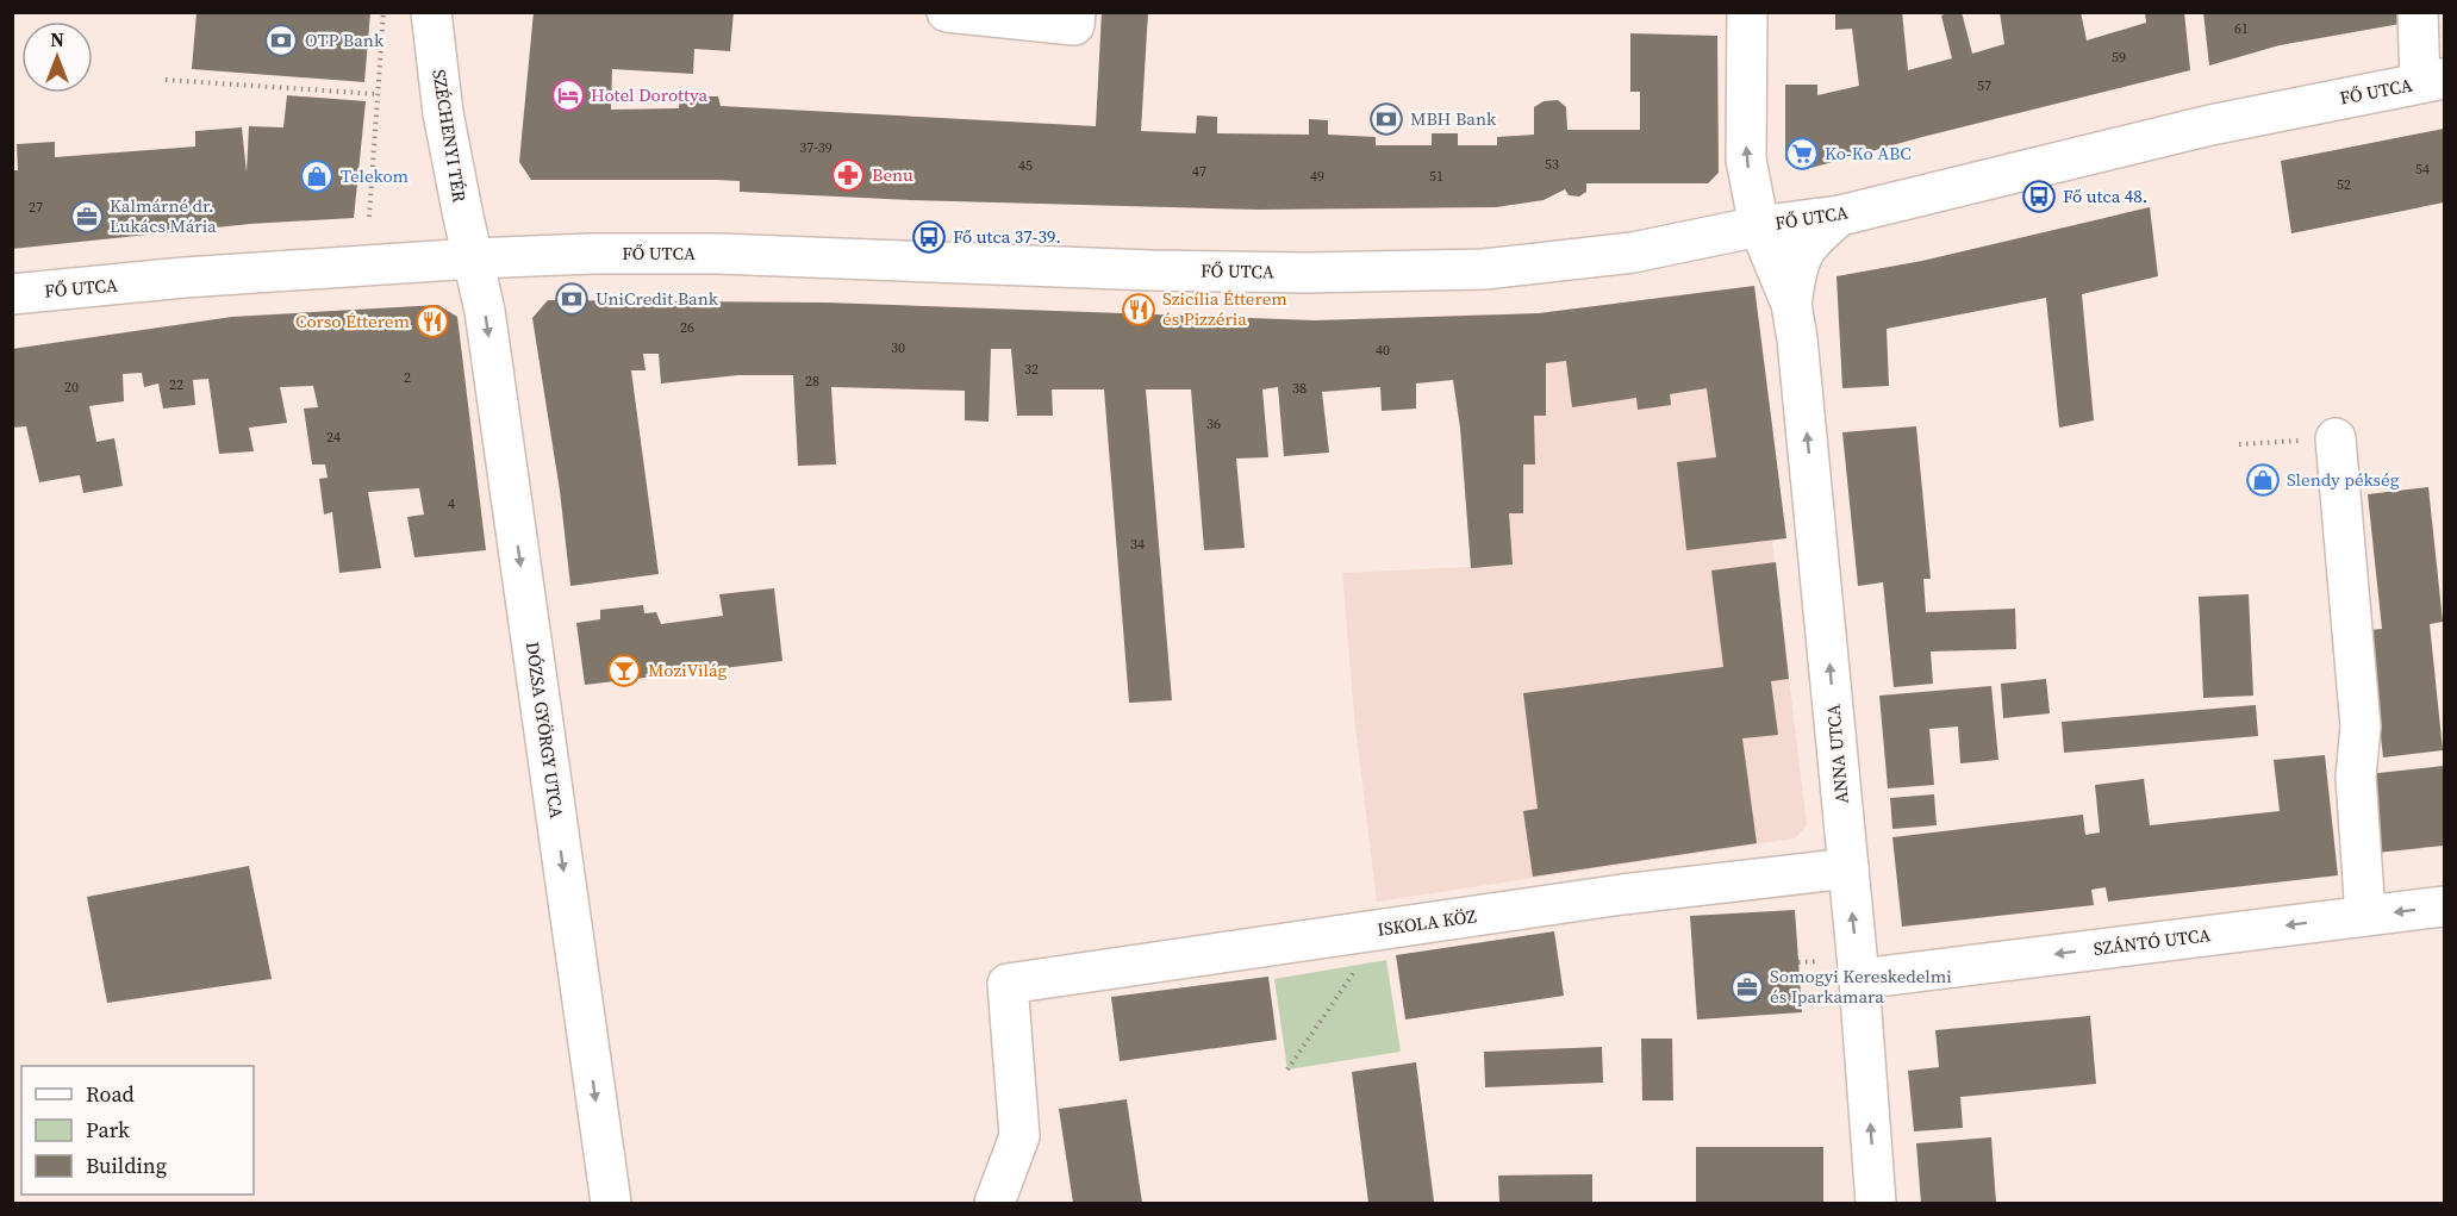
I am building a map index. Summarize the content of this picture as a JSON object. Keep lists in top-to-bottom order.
{
  "streets": {
    "street": [
      "FŐ UTCA",
      "SZÉCHENYI TÉR",
      "DÓZSA GYÖRGY UTCA",
      "ANNA UTCA",
      "ISKOLA KÖZ",
      "SZÁNTÓ UTCA"
    ]
  },
  "crossings": [
    ["FŐ UTCA", "SZÉCHENYI TÉR"],
    ["FŐ UTCA", "DÓZSA GYÖRGY UTCA"],
    ["FŐ UTCA", "ANNA UTCA"],
    ["SZÉCHENYI TÉR", "DÓZSA GYÖRGY UTCA"],
    ["ANNA UTCA", "ISKOLA KÖZ"],
    ["ANNA UTCA", "SZÁNTÓ UTCA"]
  ],
  "one_way": ["DÓZSA GYÖRGY UTCA", "ANNA UTCA", "SZÁNTÓ UTCA"],
  "places": {
    "bank": ["OTP Bank", "MBH Bank", "UniCredit Bank"],
    "hotel": ["Hotel Dorottya"],
    "supermarket": ["Ko-Ko ABC"],
    "pharmacy": ["Benu"],
    "shop": ["Telekom", "Slendy pékség"],
    "bus stop": ["Fő utca 48.", "Fő utca 37-39."],
    "office": ["Kalmárné dr. Lukács Mária", "Somogyi Kereskedelmi és Iparkamara"],
    "restaurant": ["Szicília Étterem és Pizzéria", "Corso Étterem"],
    "bar": ["MoziVilág"]
  },
  "house_numbers": [
    "61",
    "59",
    "57",
    "37-39",
    "53",
    "45",
    "54",
    "47",
    "49",
    "51",
    "52",
    "27",
    "26",
    "30",
    "40",
    "32",
    "2",
    "28",
    "22",
    "20",
    "38",
    "36",
    "24",
    "4",
    "34"
  ],
  "legend": ["Road", "Park", "Building"],
  "north": "top"
}
